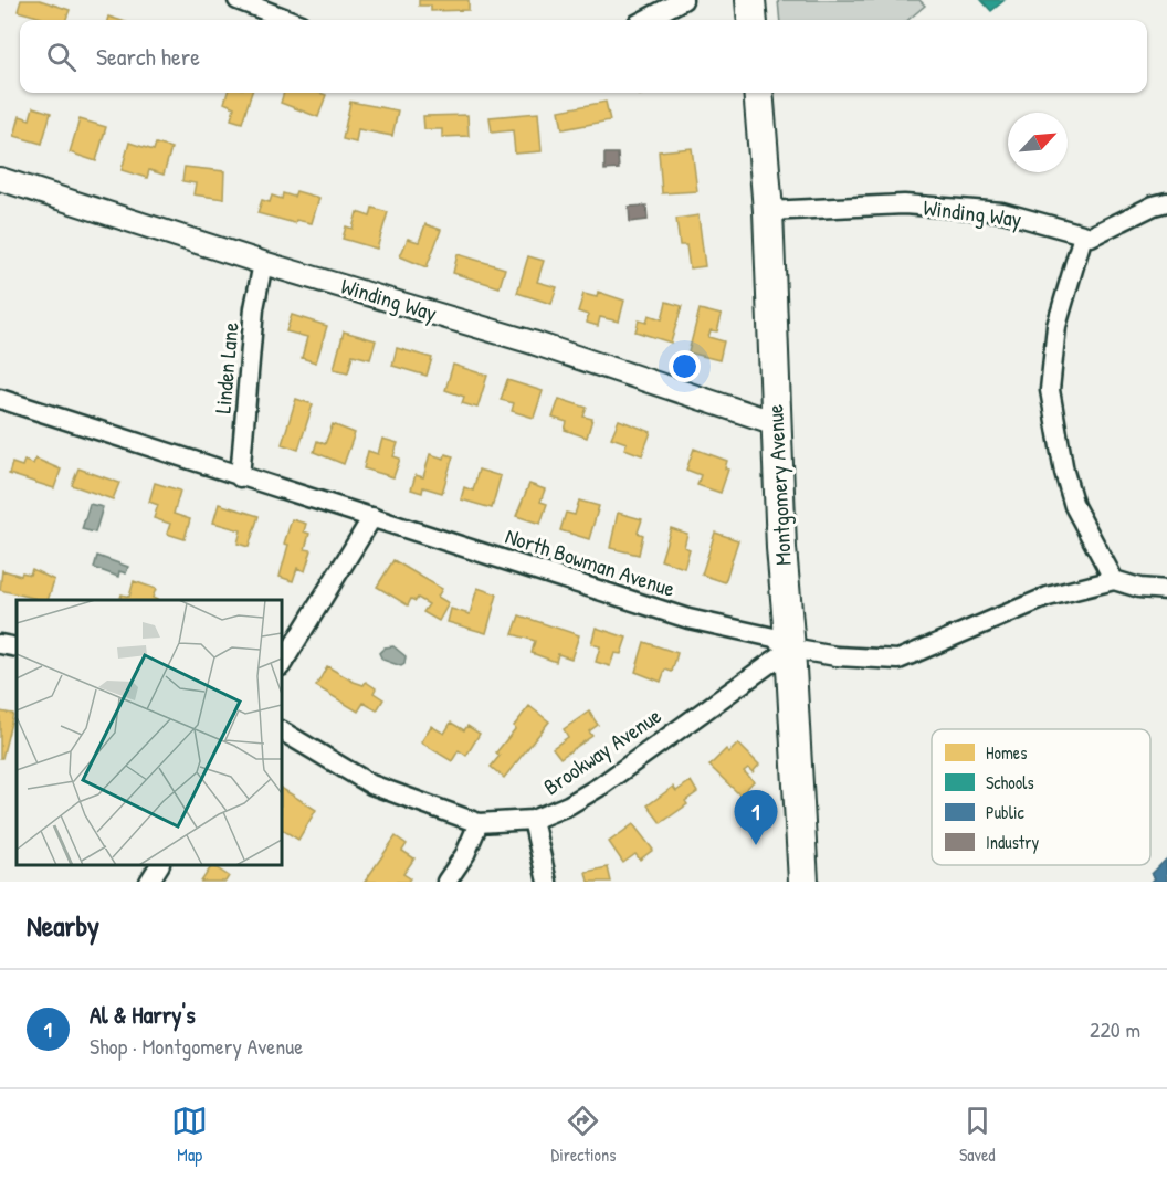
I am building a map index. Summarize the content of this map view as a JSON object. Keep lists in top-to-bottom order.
{
  "streets": {
    "main road": ["Montgomery Avenue"],
    "street": [
      "Winding Way",
      "Linden Lane",
      "North Bowman Avenue",
      "Brookway Avenue"
    ]
  },
  "crossings": [
    ["Winding Way", "Linden Lane"],
    ["Winding Way", "Montgomery Avenue"],
    ["Linden Lane", "North Bowman Avenue"],
    ["Montgomery Avenue", "North Bowman Avenue"],
    ["Montgomery Avenue", "Brookway Avenue"],
    ["North Bowman Avenue", "Brookway Avenue"]
  ],
  "legend": [
    "Homes",
    "Schools",
    "Public",
    "Industry"
  ],
  "north": "top right",
  "page": {
    "search": "Search here",
    "pins": "1",
    "heading": "Nearby",
    "list": [
      {
        "mark": "1",
        "name": "Al & Harry's",
        "note": "Shop · Montgomery Avenue",
        "value": "220 m"
      }
    ],
    "nav": ["Map", "Directions", "Saved"]
  }
}
